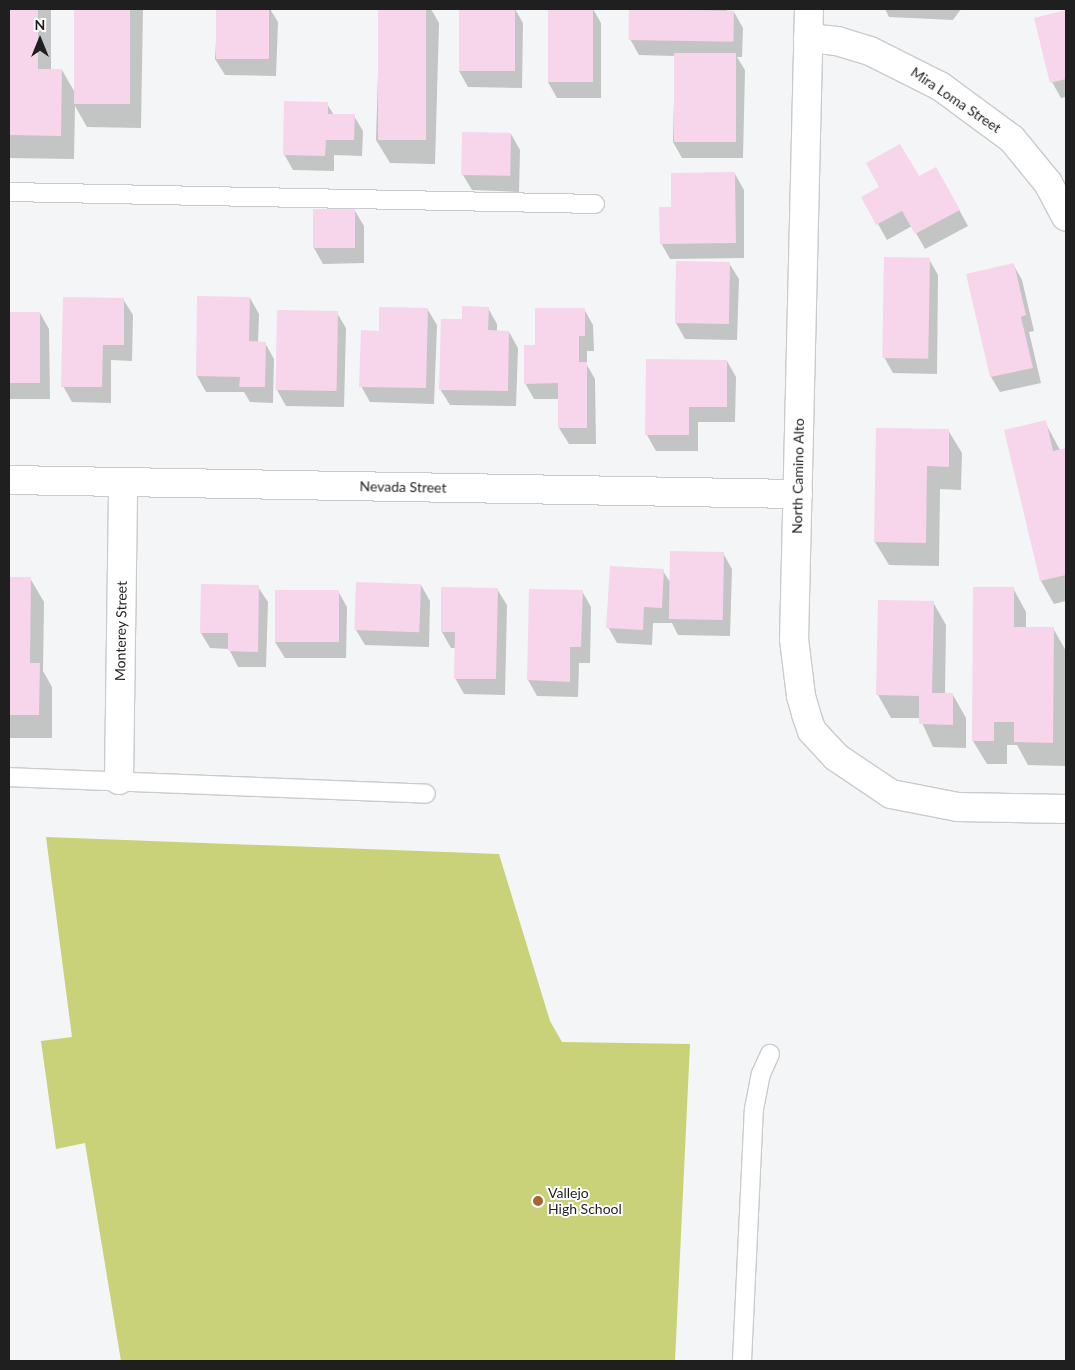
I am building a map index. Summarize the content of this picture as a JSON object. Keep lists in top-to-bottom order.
{
  "streets": {
    "street": [
      "Mira Loma Street",
      "North Camino Alto",
      "Nevada Street",
      "Monterey Street"
    ]
  },
  "crossings": [
    ["Mira Loma Street", "North Camino Alto"],
    ["North Camino Alto", "Nevada Street"],
    ["Nevada Street", "Monterey Street"]
  ],
  "places": ["Vallejo High School"],
  "north": "top"
}
